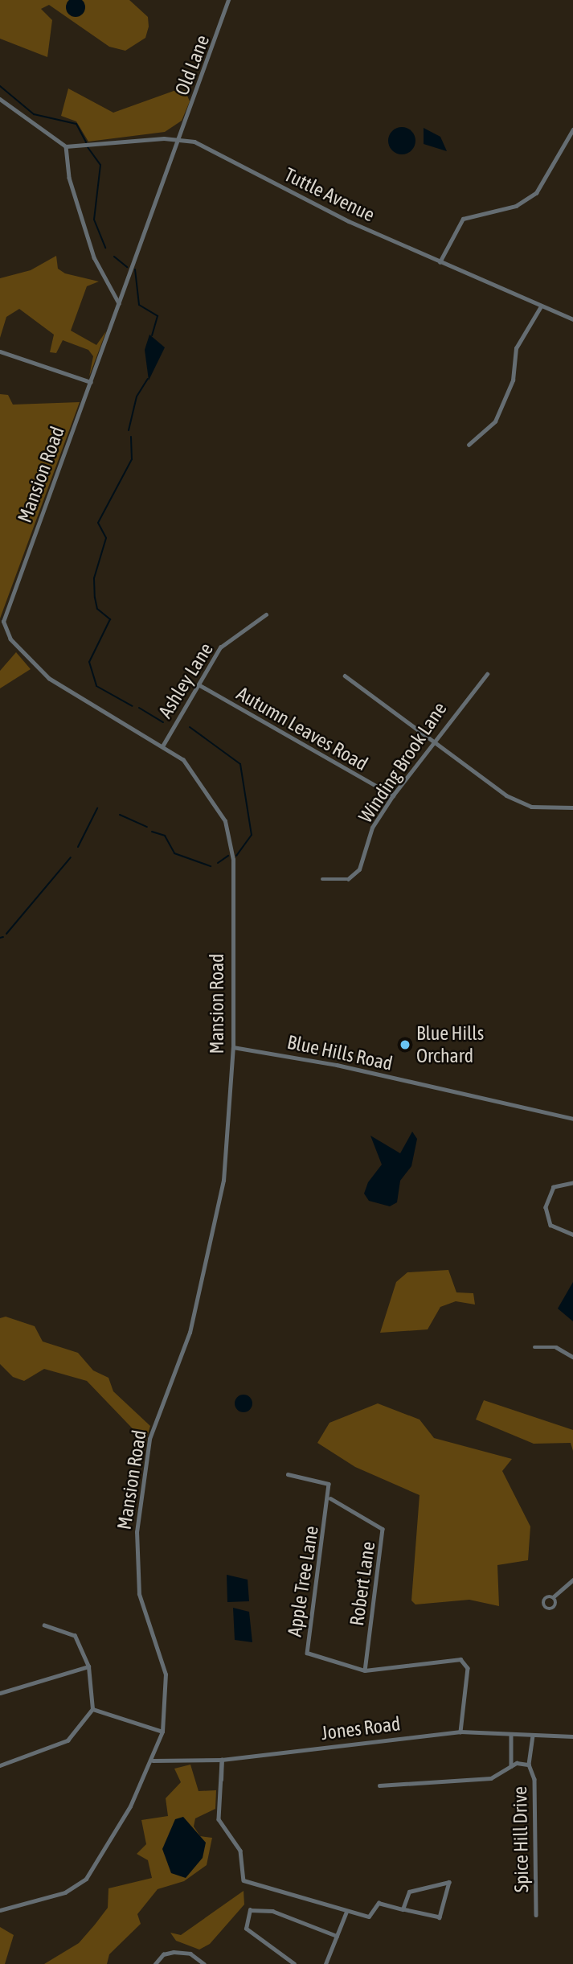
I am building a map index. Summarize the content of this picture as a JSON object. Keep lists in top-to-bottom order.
{
  "streets": {
    "street": [
      "Old Lane",
      "Tuttle Avenue",
      "Mansion Road",
      "Ashley Lane",
      "Autumn Leaves Road",
      "Winding Brook Lane",
      "Blue Hills Road",
      "Apple Tree Lane",
      "Robert Lane",
      "Jones Road",
      "Spice Hill Drive"
    ]
  },
  "crossings": [
    ["Old Lane", "Tuttle Avenue"],
    ["Old Lane", "Mansion Road"],
    ["Tuttle Avenue", "Mansion Road"],
    ["Mansion Road", "Ashley Lane"],
    ["Mansion Road", "Blue Hills Road"],
    ["Mansion Road", "Jones Road"],
    ["Ashley Lane", "Autumn Leaves Road"],
    ["Autumn Leaves Road", "Winding Brook Lane"],
    ["Apple Tree Lane", "Robert Lane"],
    ["Apple Tree Lane", "Jones Road"],
    ["Jones Road", "Spice Hill Drive"]
  ],
  "places": ["Blue Hills Orchard"]
}
